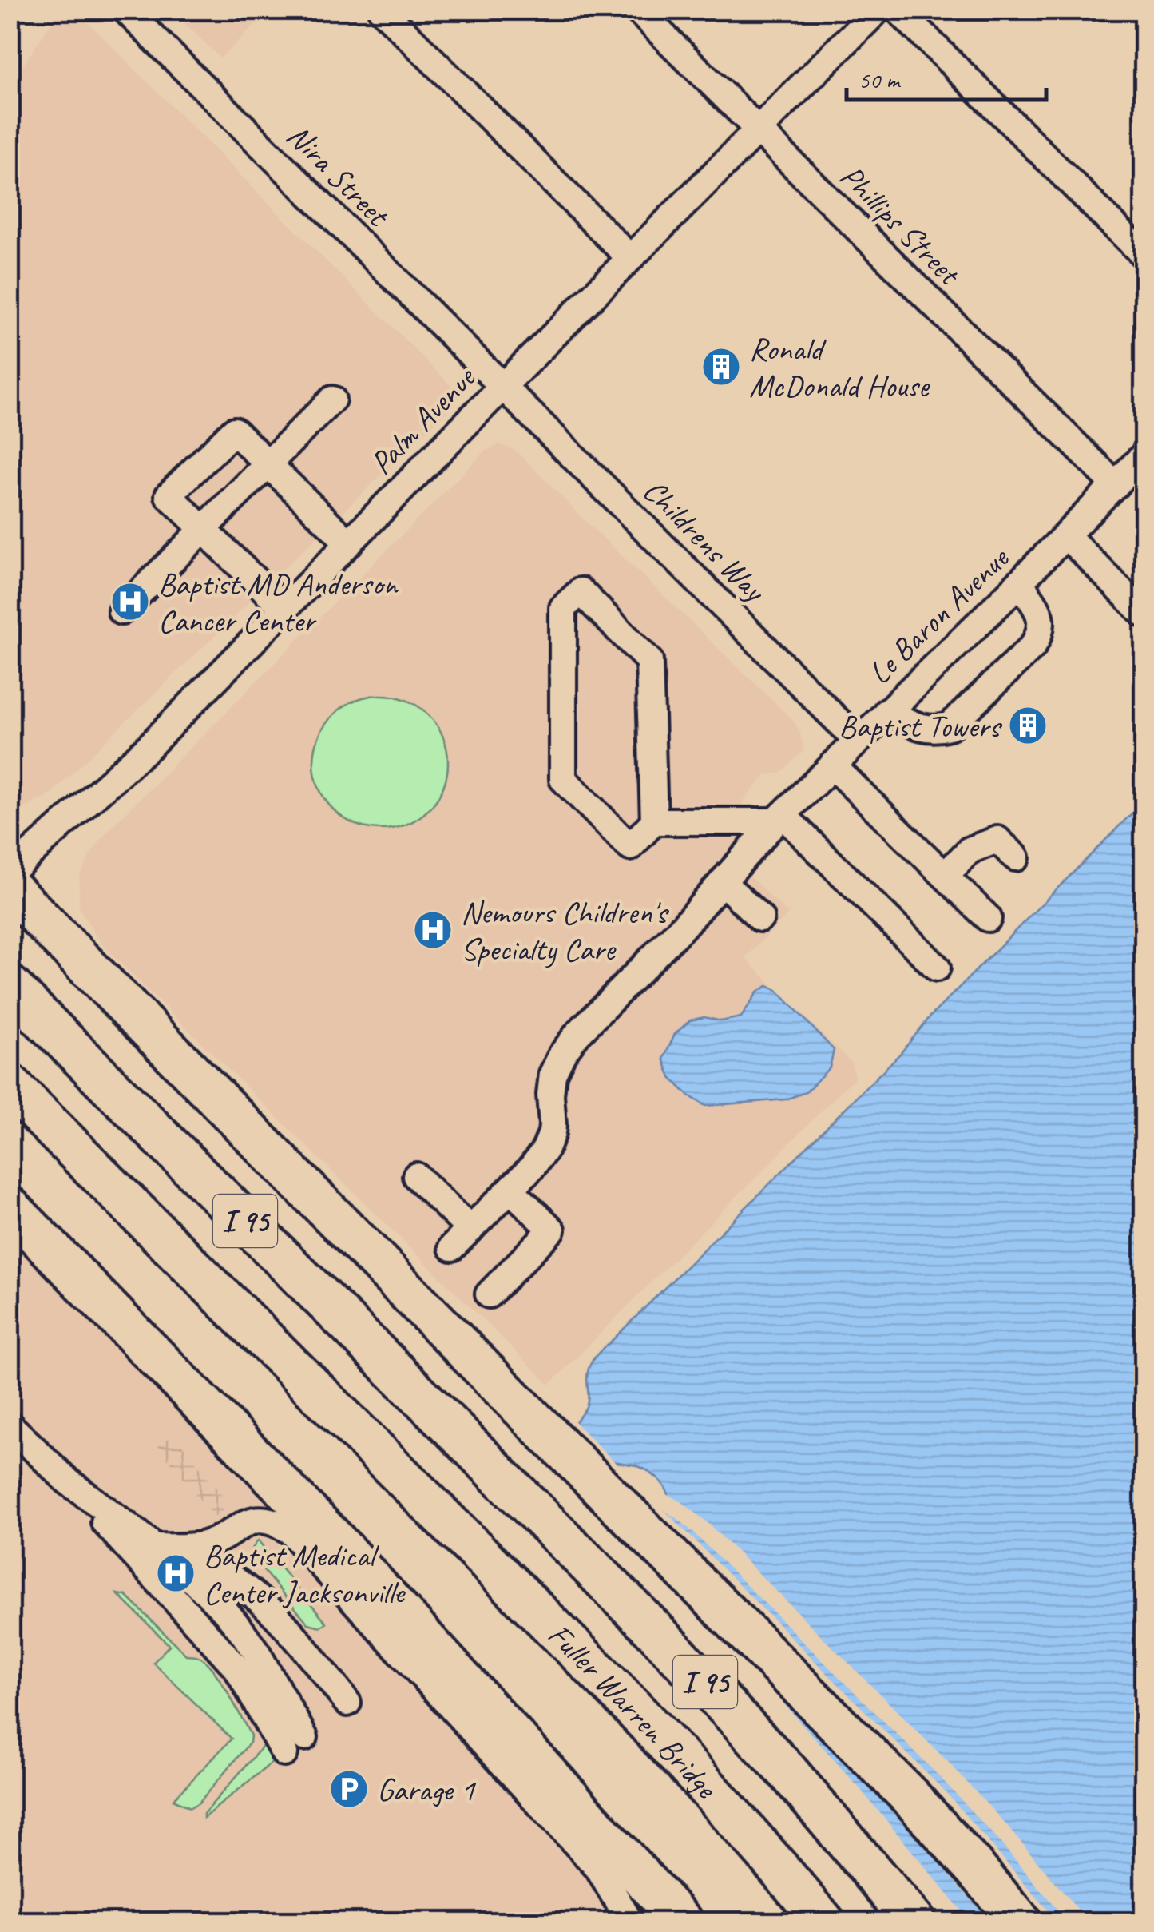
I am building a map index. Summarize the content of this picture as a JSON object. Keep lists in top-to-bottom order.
{
  "streets": {
    "highway": ["I 95", "Fuller Warren Bridge"],
    "street": [
      "Nira Street",
      "Phillips Street",
      "Palm Avenue",
      "Childrens Way",
      "Le Baron Avenue"
    ]
  },
  "crossings": [
    ["Nira Street", "Palm Avenue"],
    ["Nira Street", "Childrens Way"],
    ["Phillips Street", "Palm Avenue"],
    ["Phillips Street", "Le Baron Avenue"],
    ["Palm Avenue", "Childrens Way"],
    ["Childrens Way", "Le Baron Avenue"]
  ],
  "places": {
    "building": ["Ronald McDonald House", "Baptist Towers"],
    "hospital": ["Baptist MD Anderson Cancer Center", "Nemours Children's Specialty Care", "Baptist Medical Center Jacksonville"],
    "parking": ["Garage 1"]
  },
  "scale_bar": "50 m"
}
